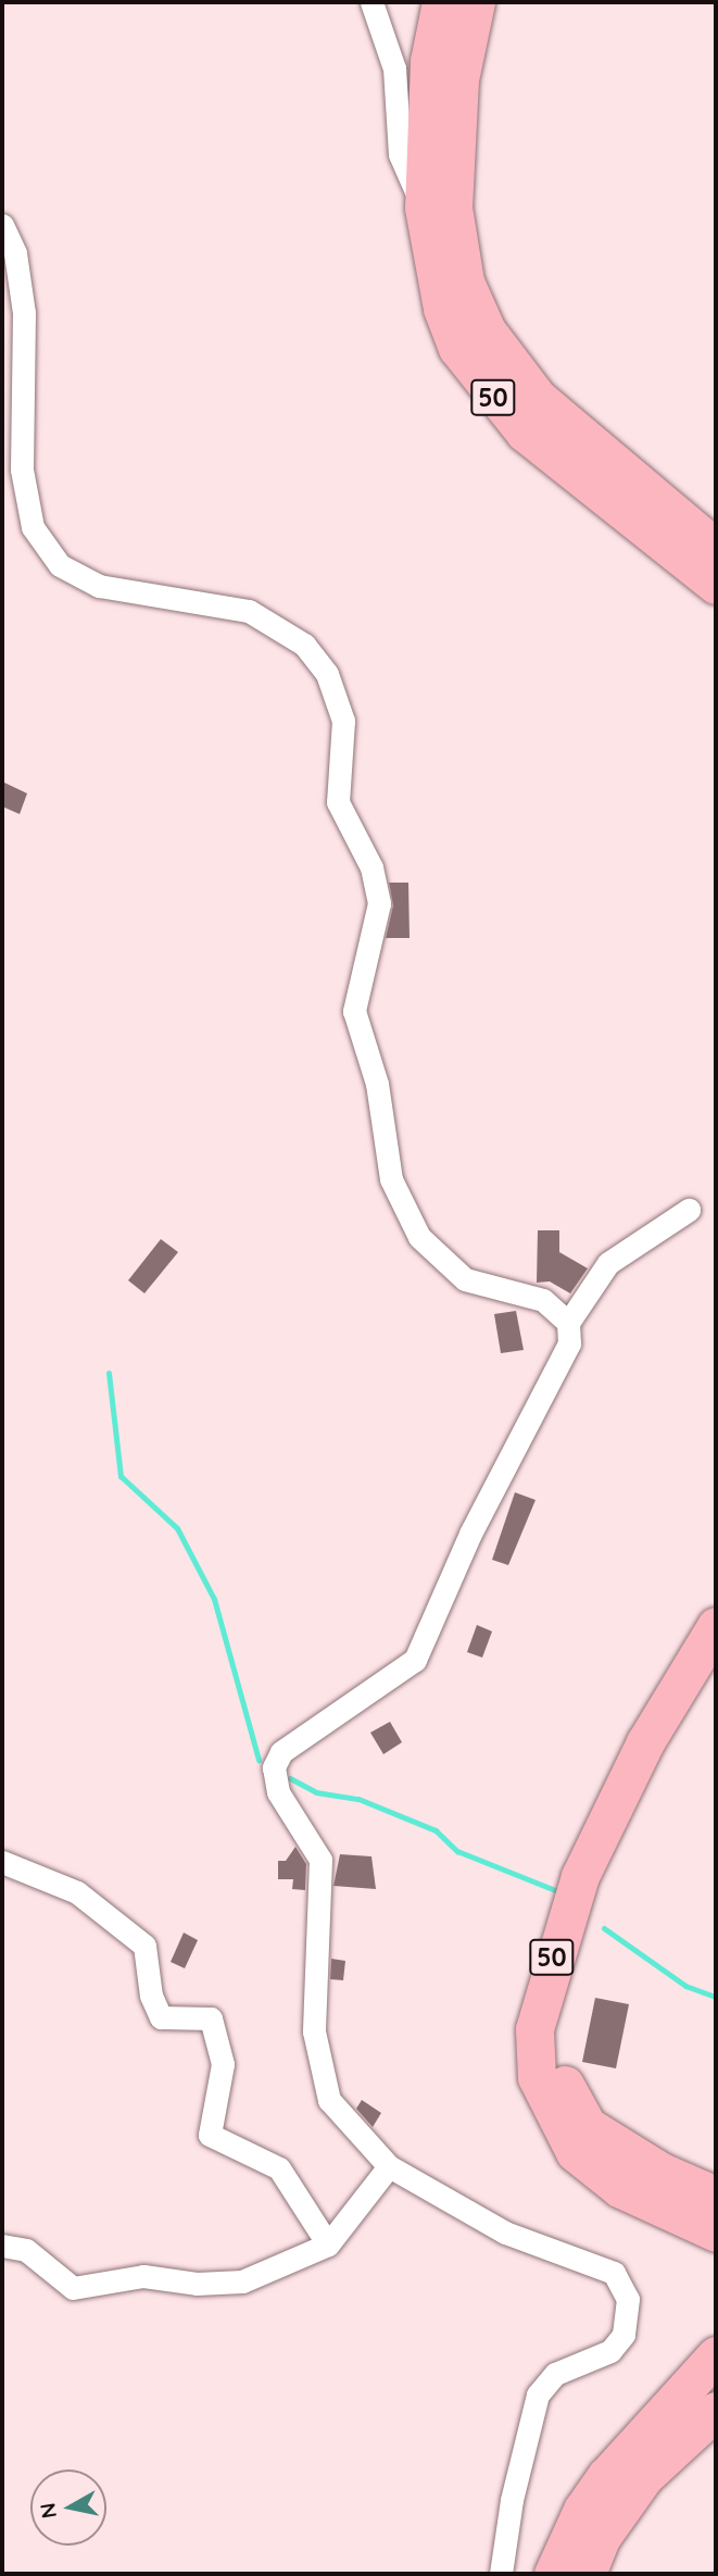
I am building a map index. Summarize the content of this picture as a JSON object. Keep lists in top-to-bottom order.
{
  "streets": {
    "highway": ["50"]
  },
  "north": "left"
}
